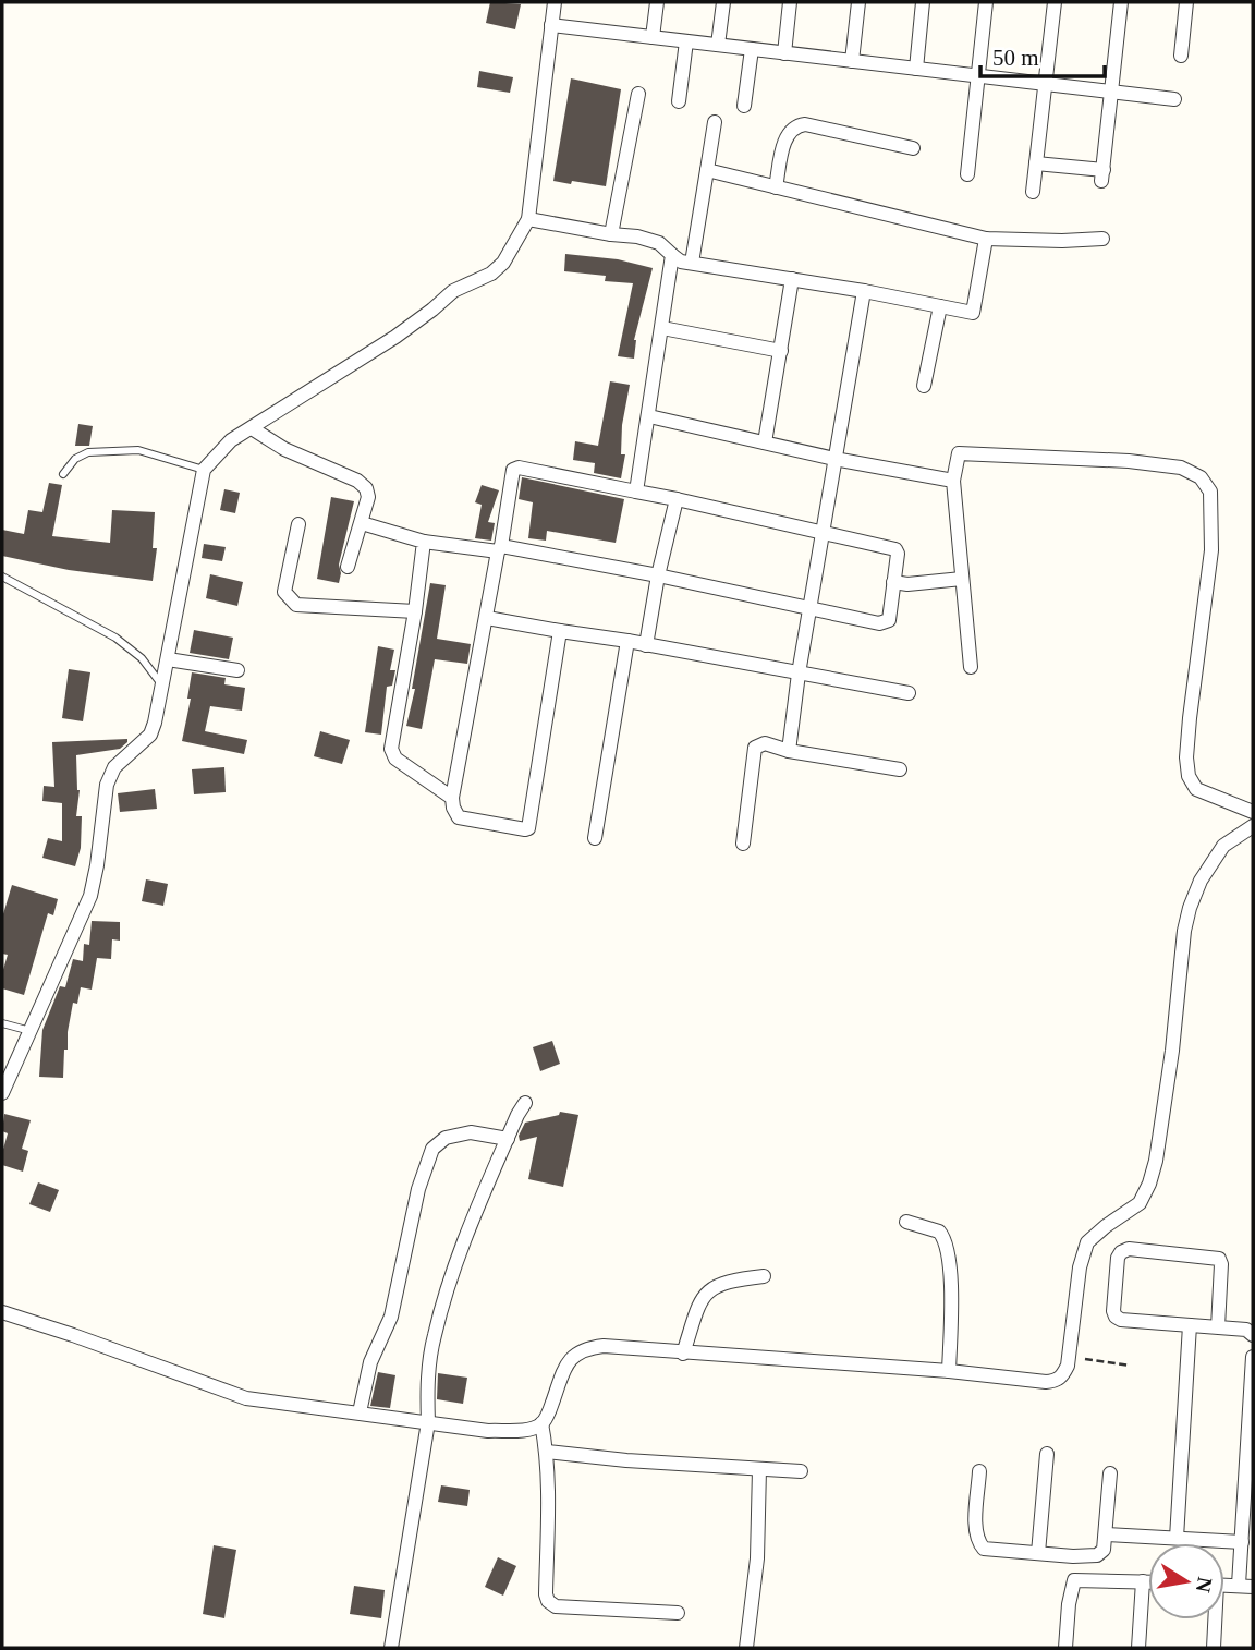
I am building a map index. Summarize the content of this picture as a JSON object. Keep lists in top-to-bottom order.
{
  "scale_bar": "50 m",
  "north": "right"
}
